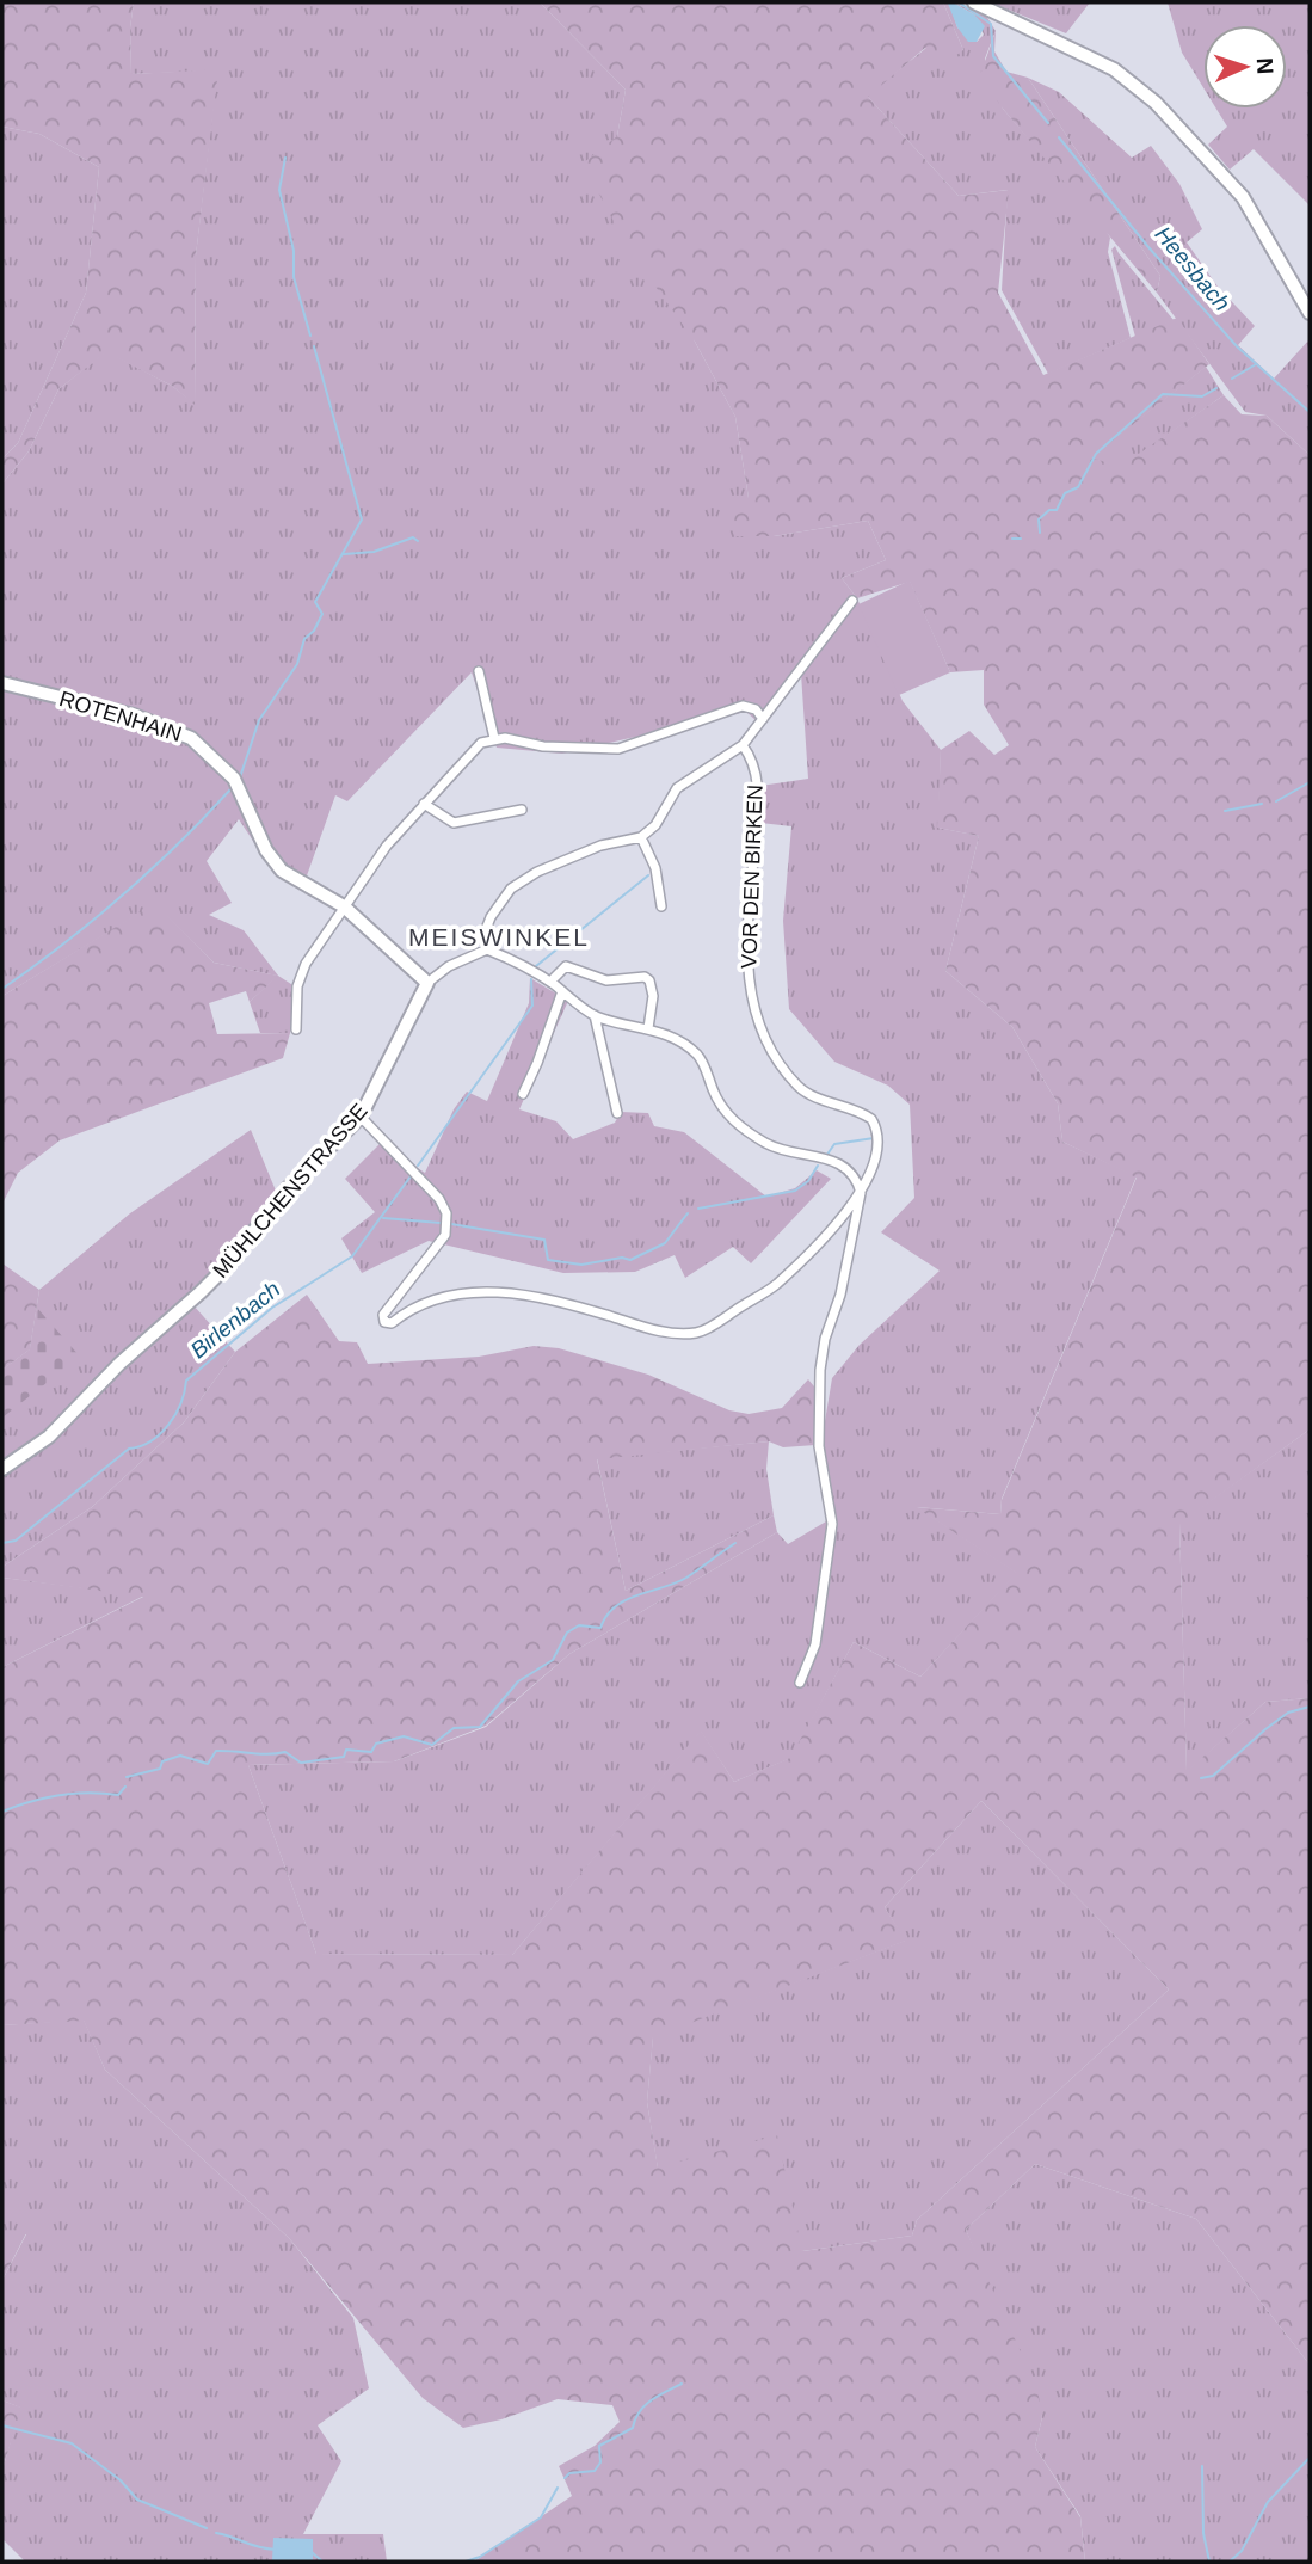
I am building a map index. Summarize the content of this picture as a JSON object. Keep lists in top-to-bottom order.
{
  "streets": {
    "street": ["ROTENHAIN", "VOR DEN BIRKEN", "MÜHLCHENSTRASSE"]
  },
  "crossings": [
    ["ROTENHAIN", "MÜHLCHENSTRASSE"]
  ],
  "districts": ["MEISWINKEL"],
  "water": ["Heesbach", "Birlenbach"],
  "north": "right"
}
